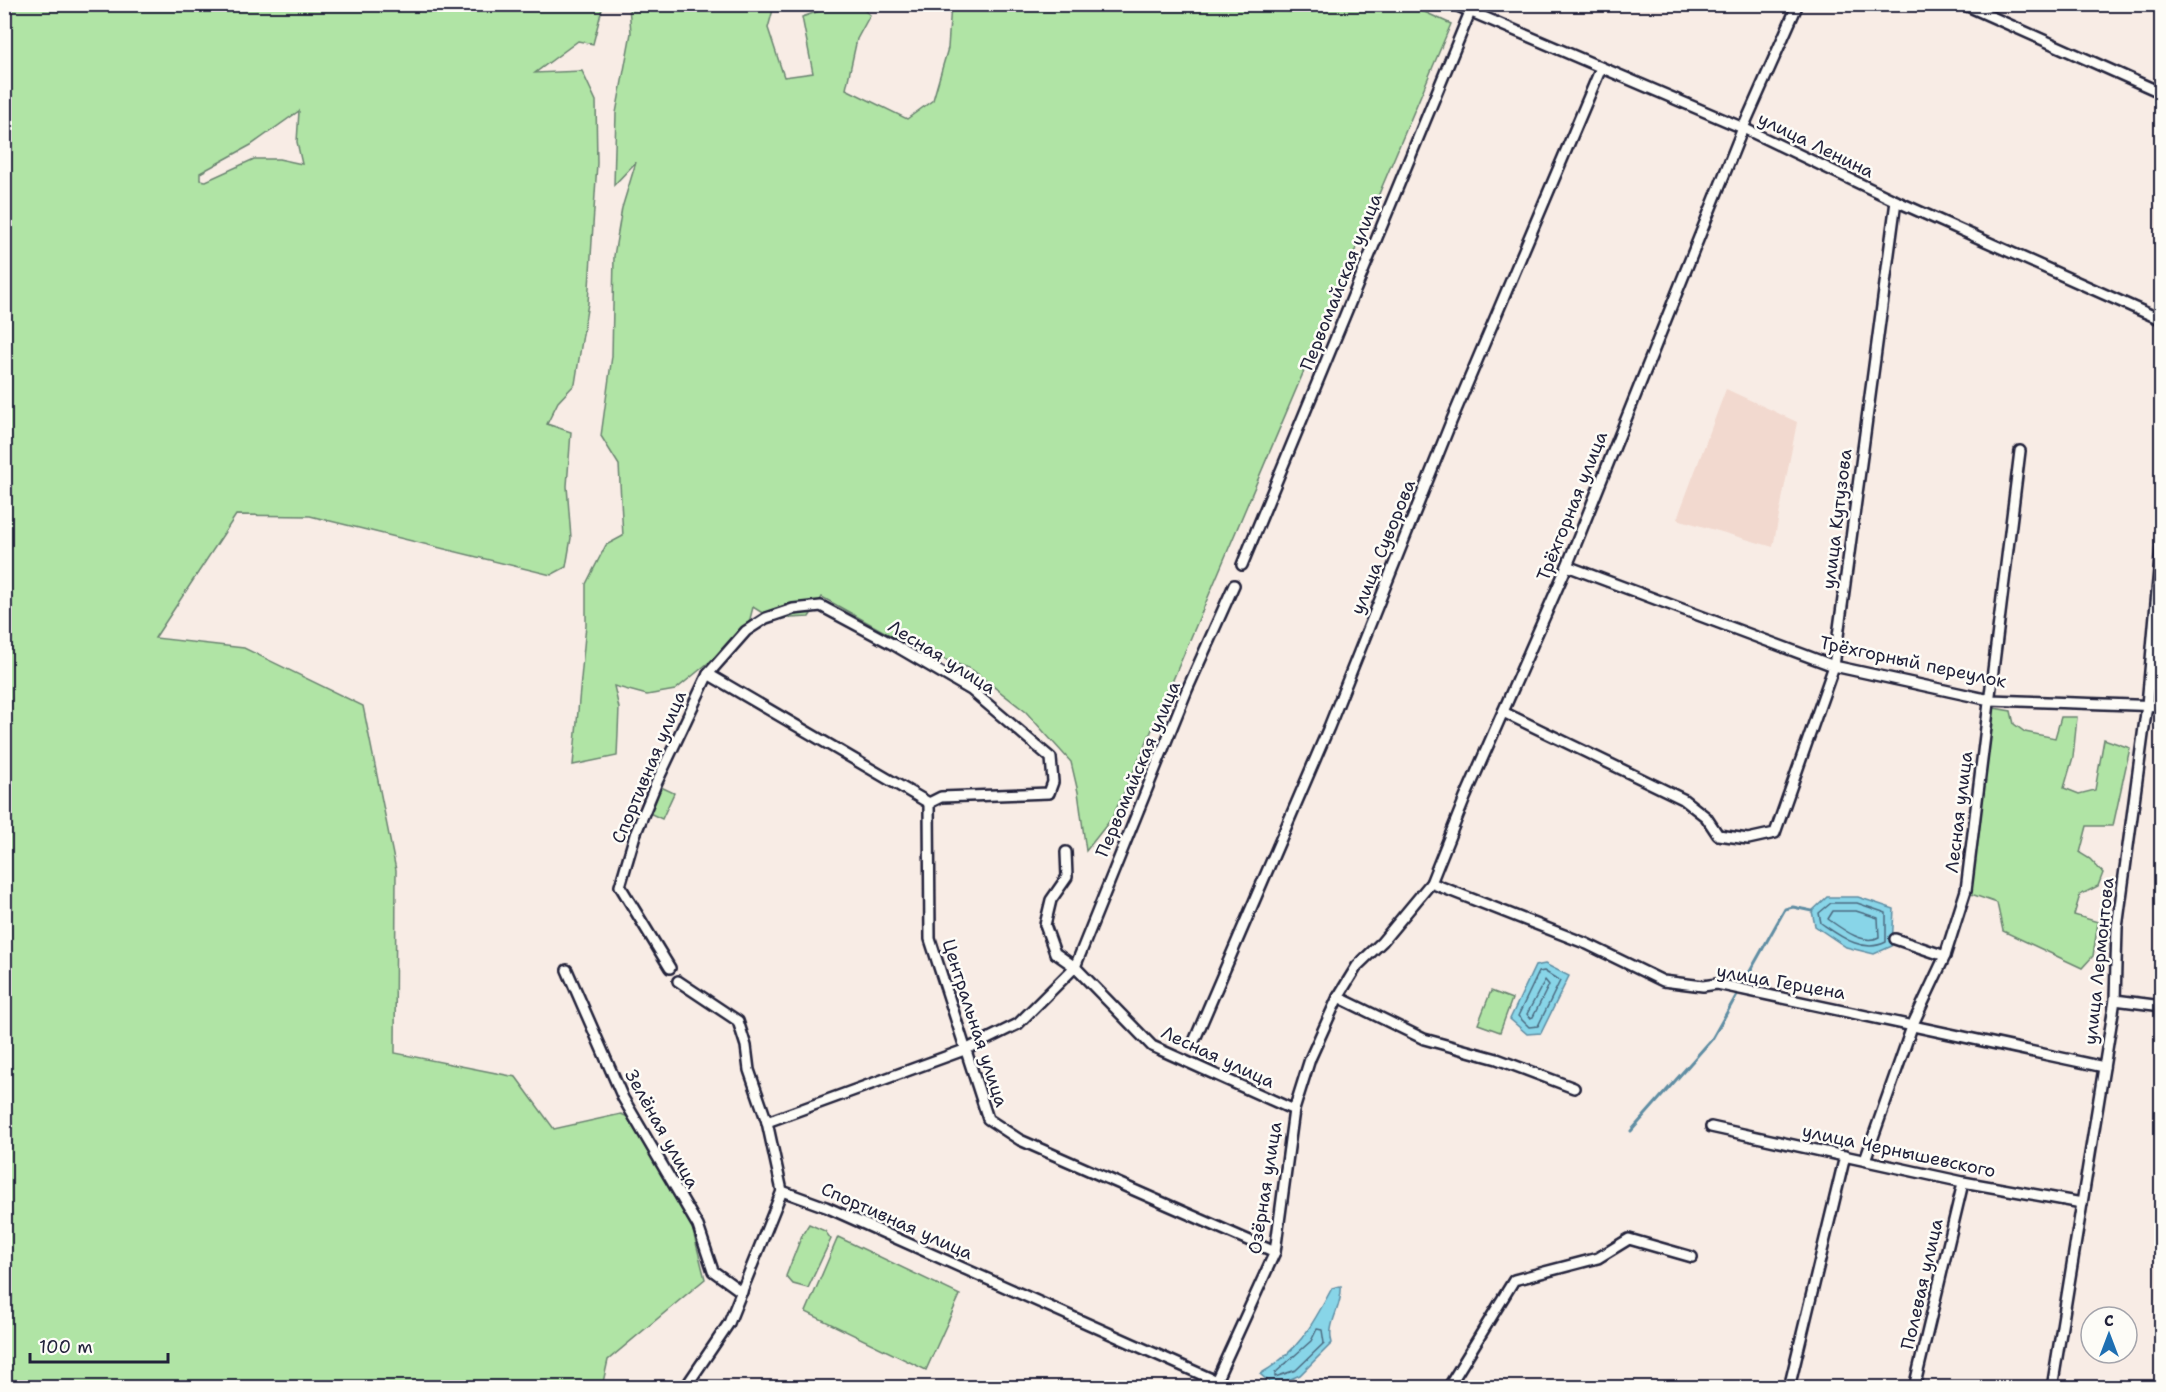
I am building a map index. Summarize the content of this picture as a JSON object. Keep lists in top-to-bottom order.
{
  "streets": {
    "street": [
      "улица Ленина",
      "Первомайская улица",
      "Трёхгорная улица",
      "улица Кутузова",
      "улица Суворова",
      "Лесная улица",
      "Трёхгорный переулок",
      "Спортивная улица",
      "улица Лермонтова",
      "улица Герцена",
      "Центральная улица",
      "Зелёная улица",
      "улица Чернышевского",
      "Озёрная улица",
      "Полевая улица"
    ]
  },
  "crossings": [
    ["улица Ленина", "Первомайская улица"],
    ["улица Ленина", "Трёхгорная улица"],
    ["улица Ленина", "улица Кутузова"],
    ["улица Ленина", "улица Суворова"],
    ["Первомайская улица", "Лесная улица"],
    ["Трёхгорная улица", "улица Кутузова"],
    ["Трёхгорная улица", "Трёхгорный переулок"],
    ["Трёхгорная улица", "улица Герцена"],
    ["Трёхгорная улица", "Озёрная улица"],
    ["улица Кутузова", "Трёхгорный переулок"],
    ["Лесная улица", "Трёхгорный переулок"],
    ["Лесная улица", "Спортивная улица"],
    ["Лесная улица", "улица Герцена"],
    ["Лесная улица", "Центральная улица"],
    ["Лесная улица", "улица Чернышевского"],
    ["Лесная улица", "Озёрная улица"],
    ["Трёхгорный переулок", "улица Лермонтова"],
    ["Спортивная улица", "Озёрная улица"],
    ["улица Лермонтова", "улица Герцена"],
    ["улица Лермонтова", "улица Чернышевского"],
    ["Центральная улица", "Озёрная улица"]
  ],
  "scale_bar": "100 m",
  "north": "top"
}
